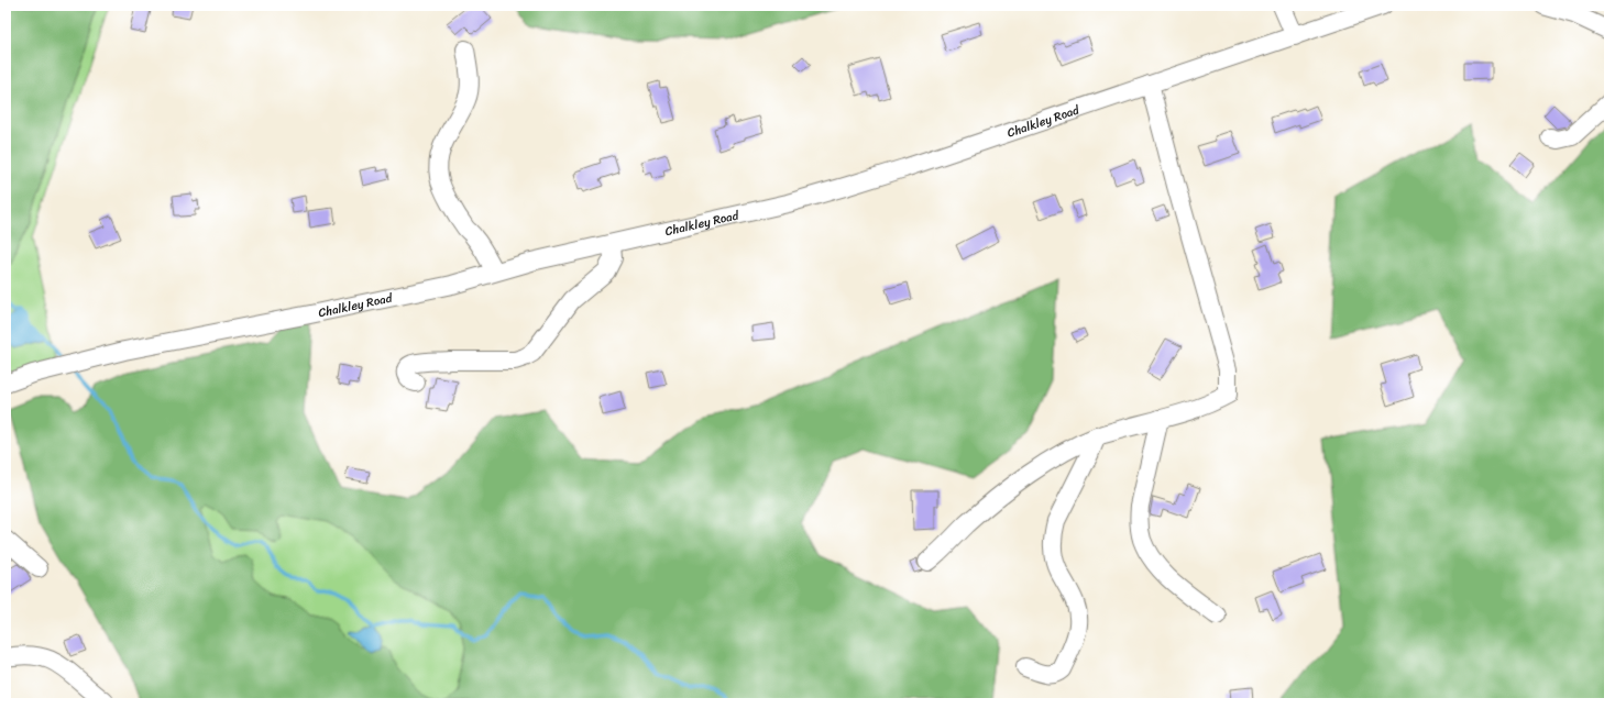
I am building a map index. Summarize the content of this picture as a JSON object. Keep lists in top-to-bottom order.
{
  "streets": {
    "street": ["Chalkley Road"]
  }
}
